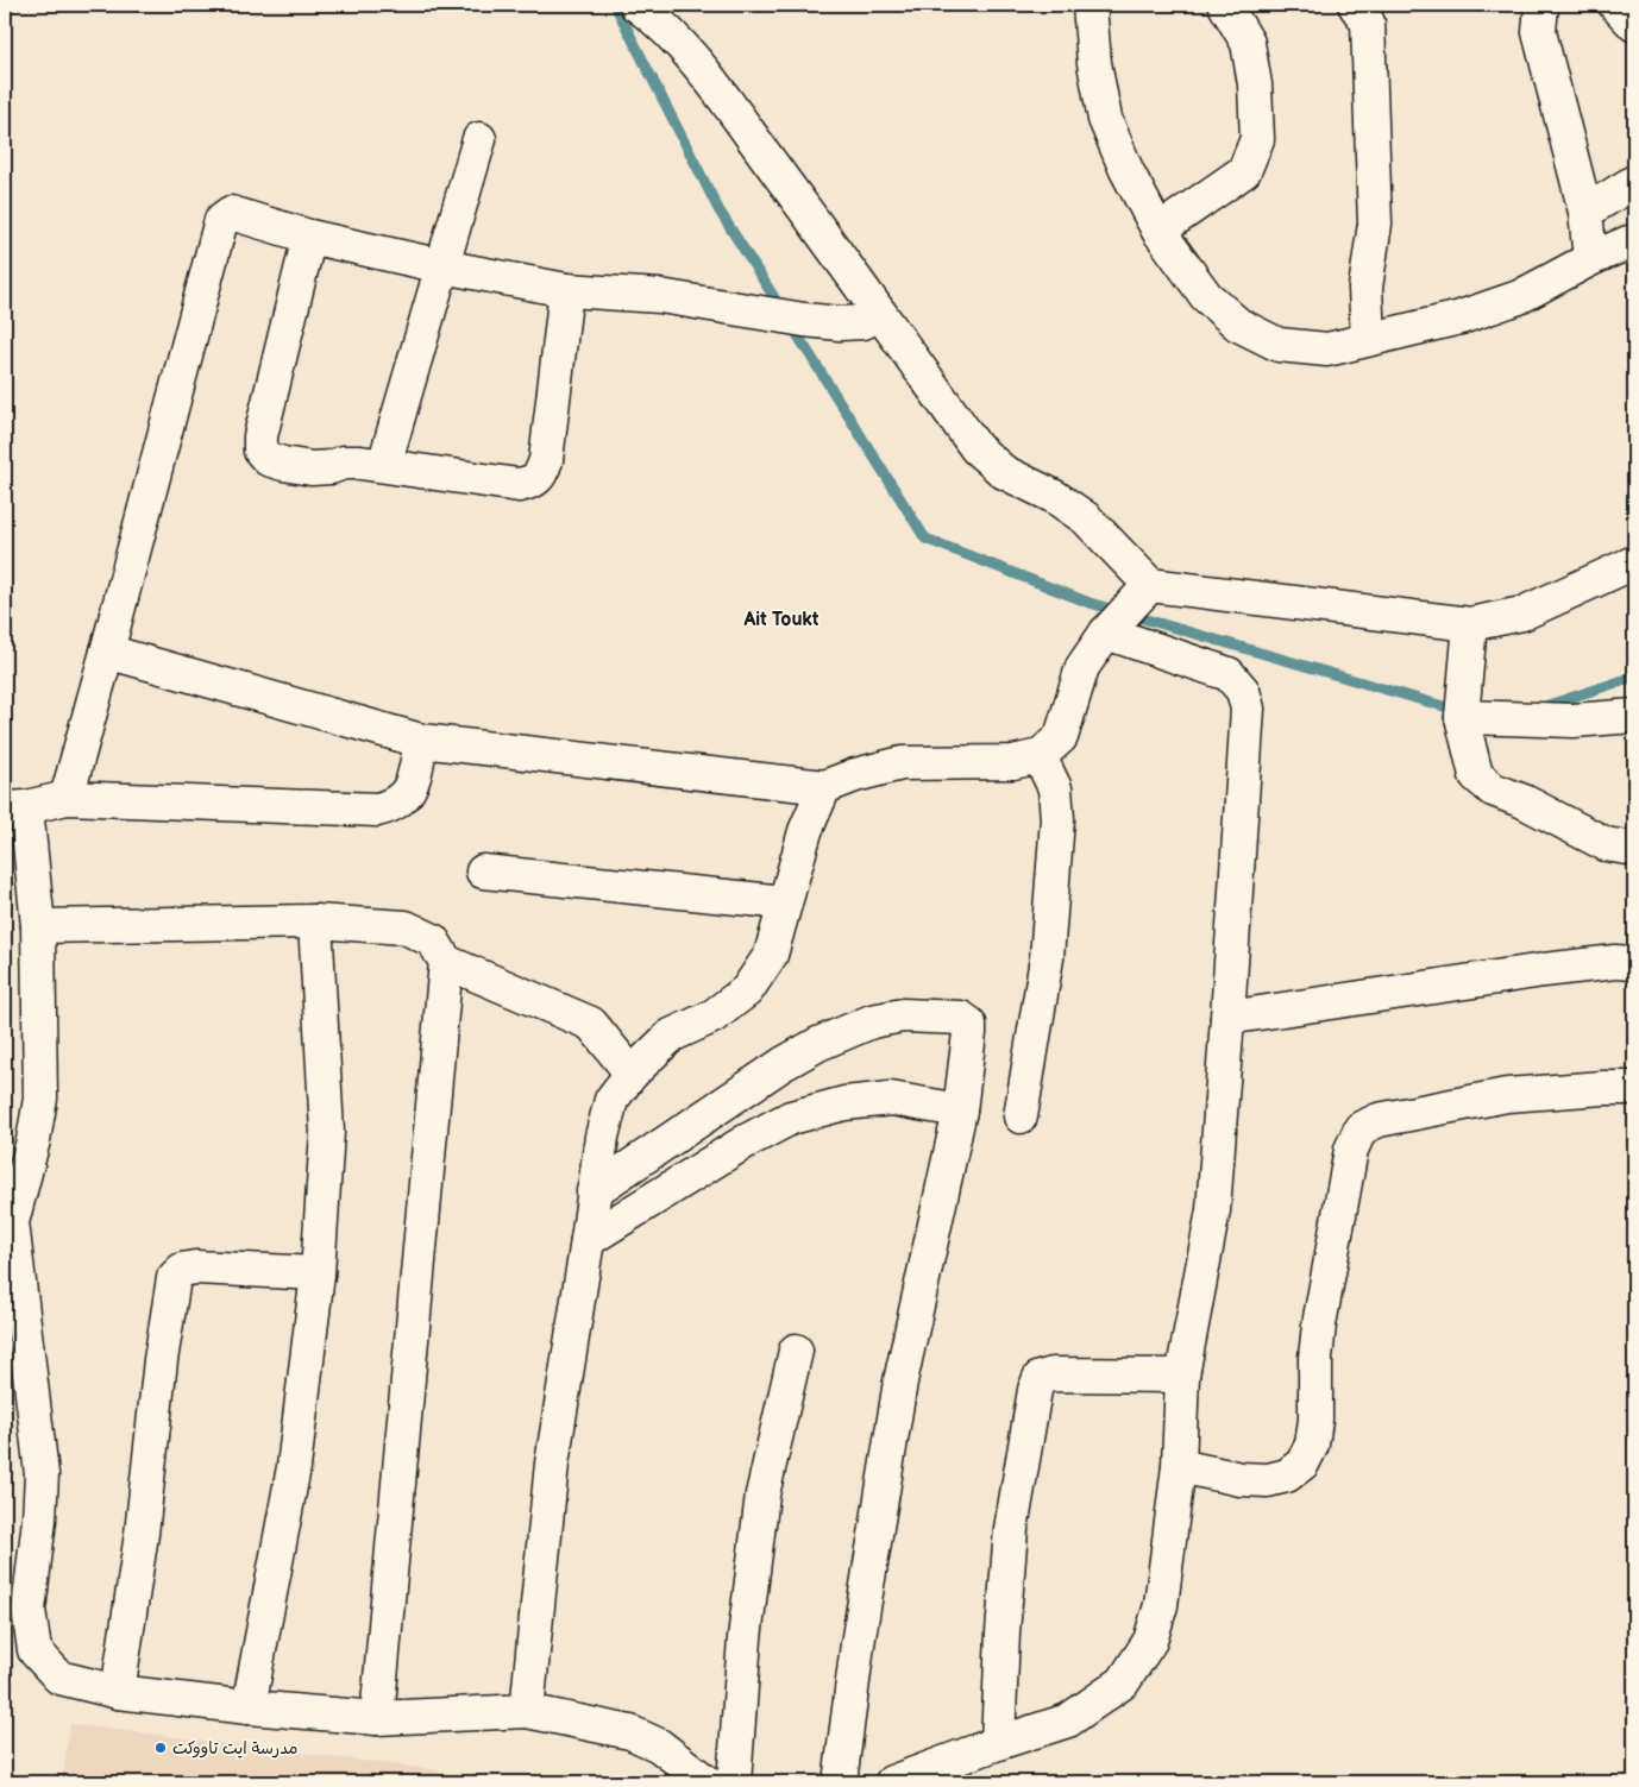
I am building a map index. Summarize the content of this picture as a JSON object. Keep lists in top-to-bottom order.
{
  "districts": ["Ait Toukt"],
  "places": ["مدرسة ايت تاووكت"]
}
